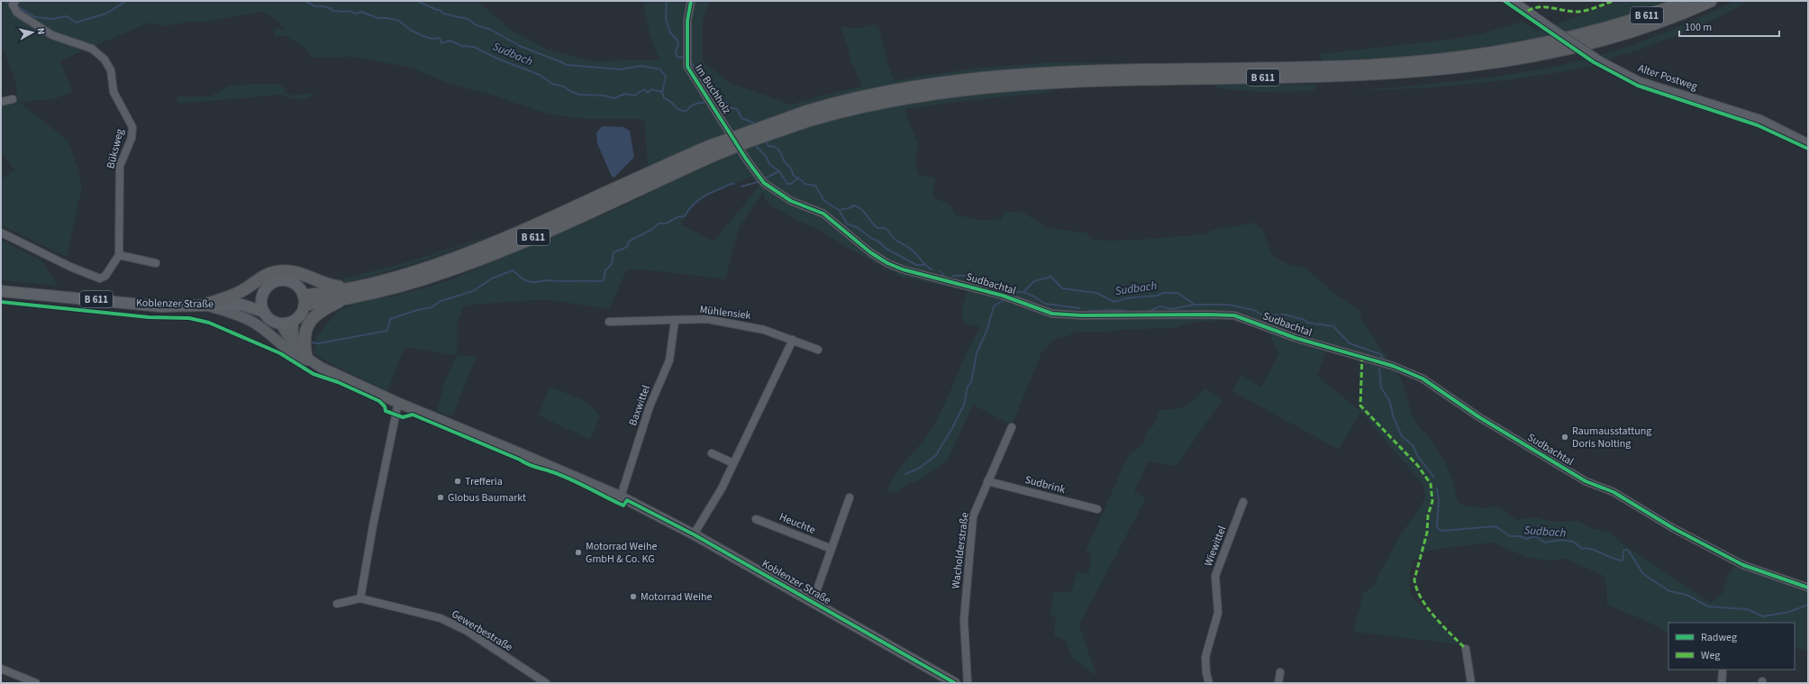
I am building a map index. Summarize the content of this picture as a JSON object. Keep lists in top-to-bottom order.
{
  "streets": {
    "highway": ["B 611"],
    "main road": ["Koblenzer Straße"],
    "street": [
      "Alter Postweg",
      "Im Buchholz",
      "Büksweg",
      "Sudbachtal",
      "Mühlensiek",
      "Baxwittel",
      "Sudbrink",
      "Heuchte",
      "Wiewittel",
      "Wacholderstraße",
      "Gewerbestraße"
    ]
  },
  "crossings": [
    ["B 611", "Koblenzer Straße"],
    ["Im Buchholz", "Sudbachtal"],
    ["Koblenzer Straße", "Baxwittel"],
    ["Mühlensiek", "Baxwittel"],
    ["Sudbrink", "Wacholderstraße"]
  ],
  "water": ["Sudbach"],
  "places": [
    "Raumausstattung Doris Nolting",
    "Trefferia",
    "Globus Baumarkt",
    "Motorrad Weihe GmbH & Co. KG",
    "Motorrad Weihe"
  ],
  "legend": ["Radweg", "Weg"],
  "scale_bar": "100 m",
  "north": "right"
}
